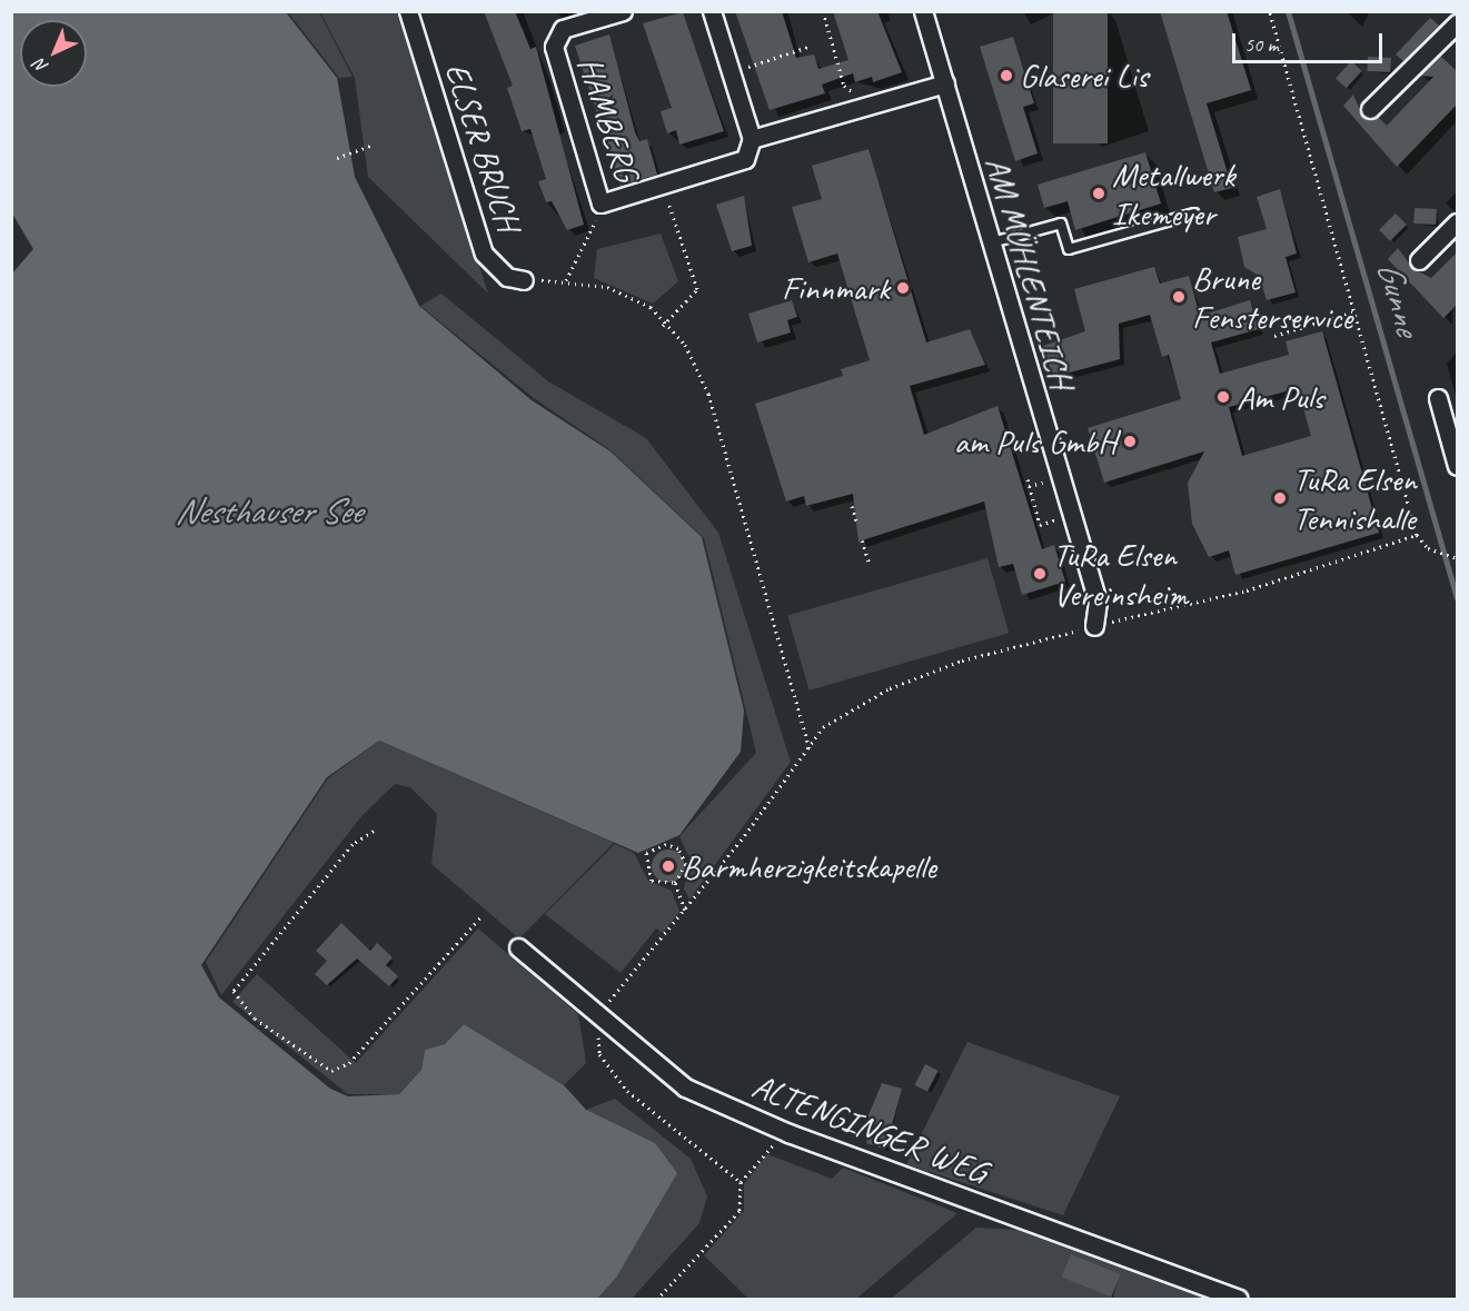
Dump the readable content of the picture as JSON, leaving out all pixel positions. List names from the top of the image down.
{
  "streets": {
    "street": [
      "HAMBERG",
      "ELSER BRUCH",
      "AM MÜHLENTEICH",
      "ALTENGINGER WEG"
    ]
  },
  "water": ["Gunne", "Nesthauser See"],
  "places": [
    "Glaserei Lis",
    "Metallwerk Ikemeyer",
    "Finnmark",
    "Brune Fensterservice",
    "Am Puls",
    "am Puls GmbH",
    "TuRa Elsen Tennishalle",
    "TuRa Elsen Vereinsheim",
    "Barmherzigkeitskapelle"
  ],
  "scale_bar": "50 m",
  "north": "bottom left"
}
